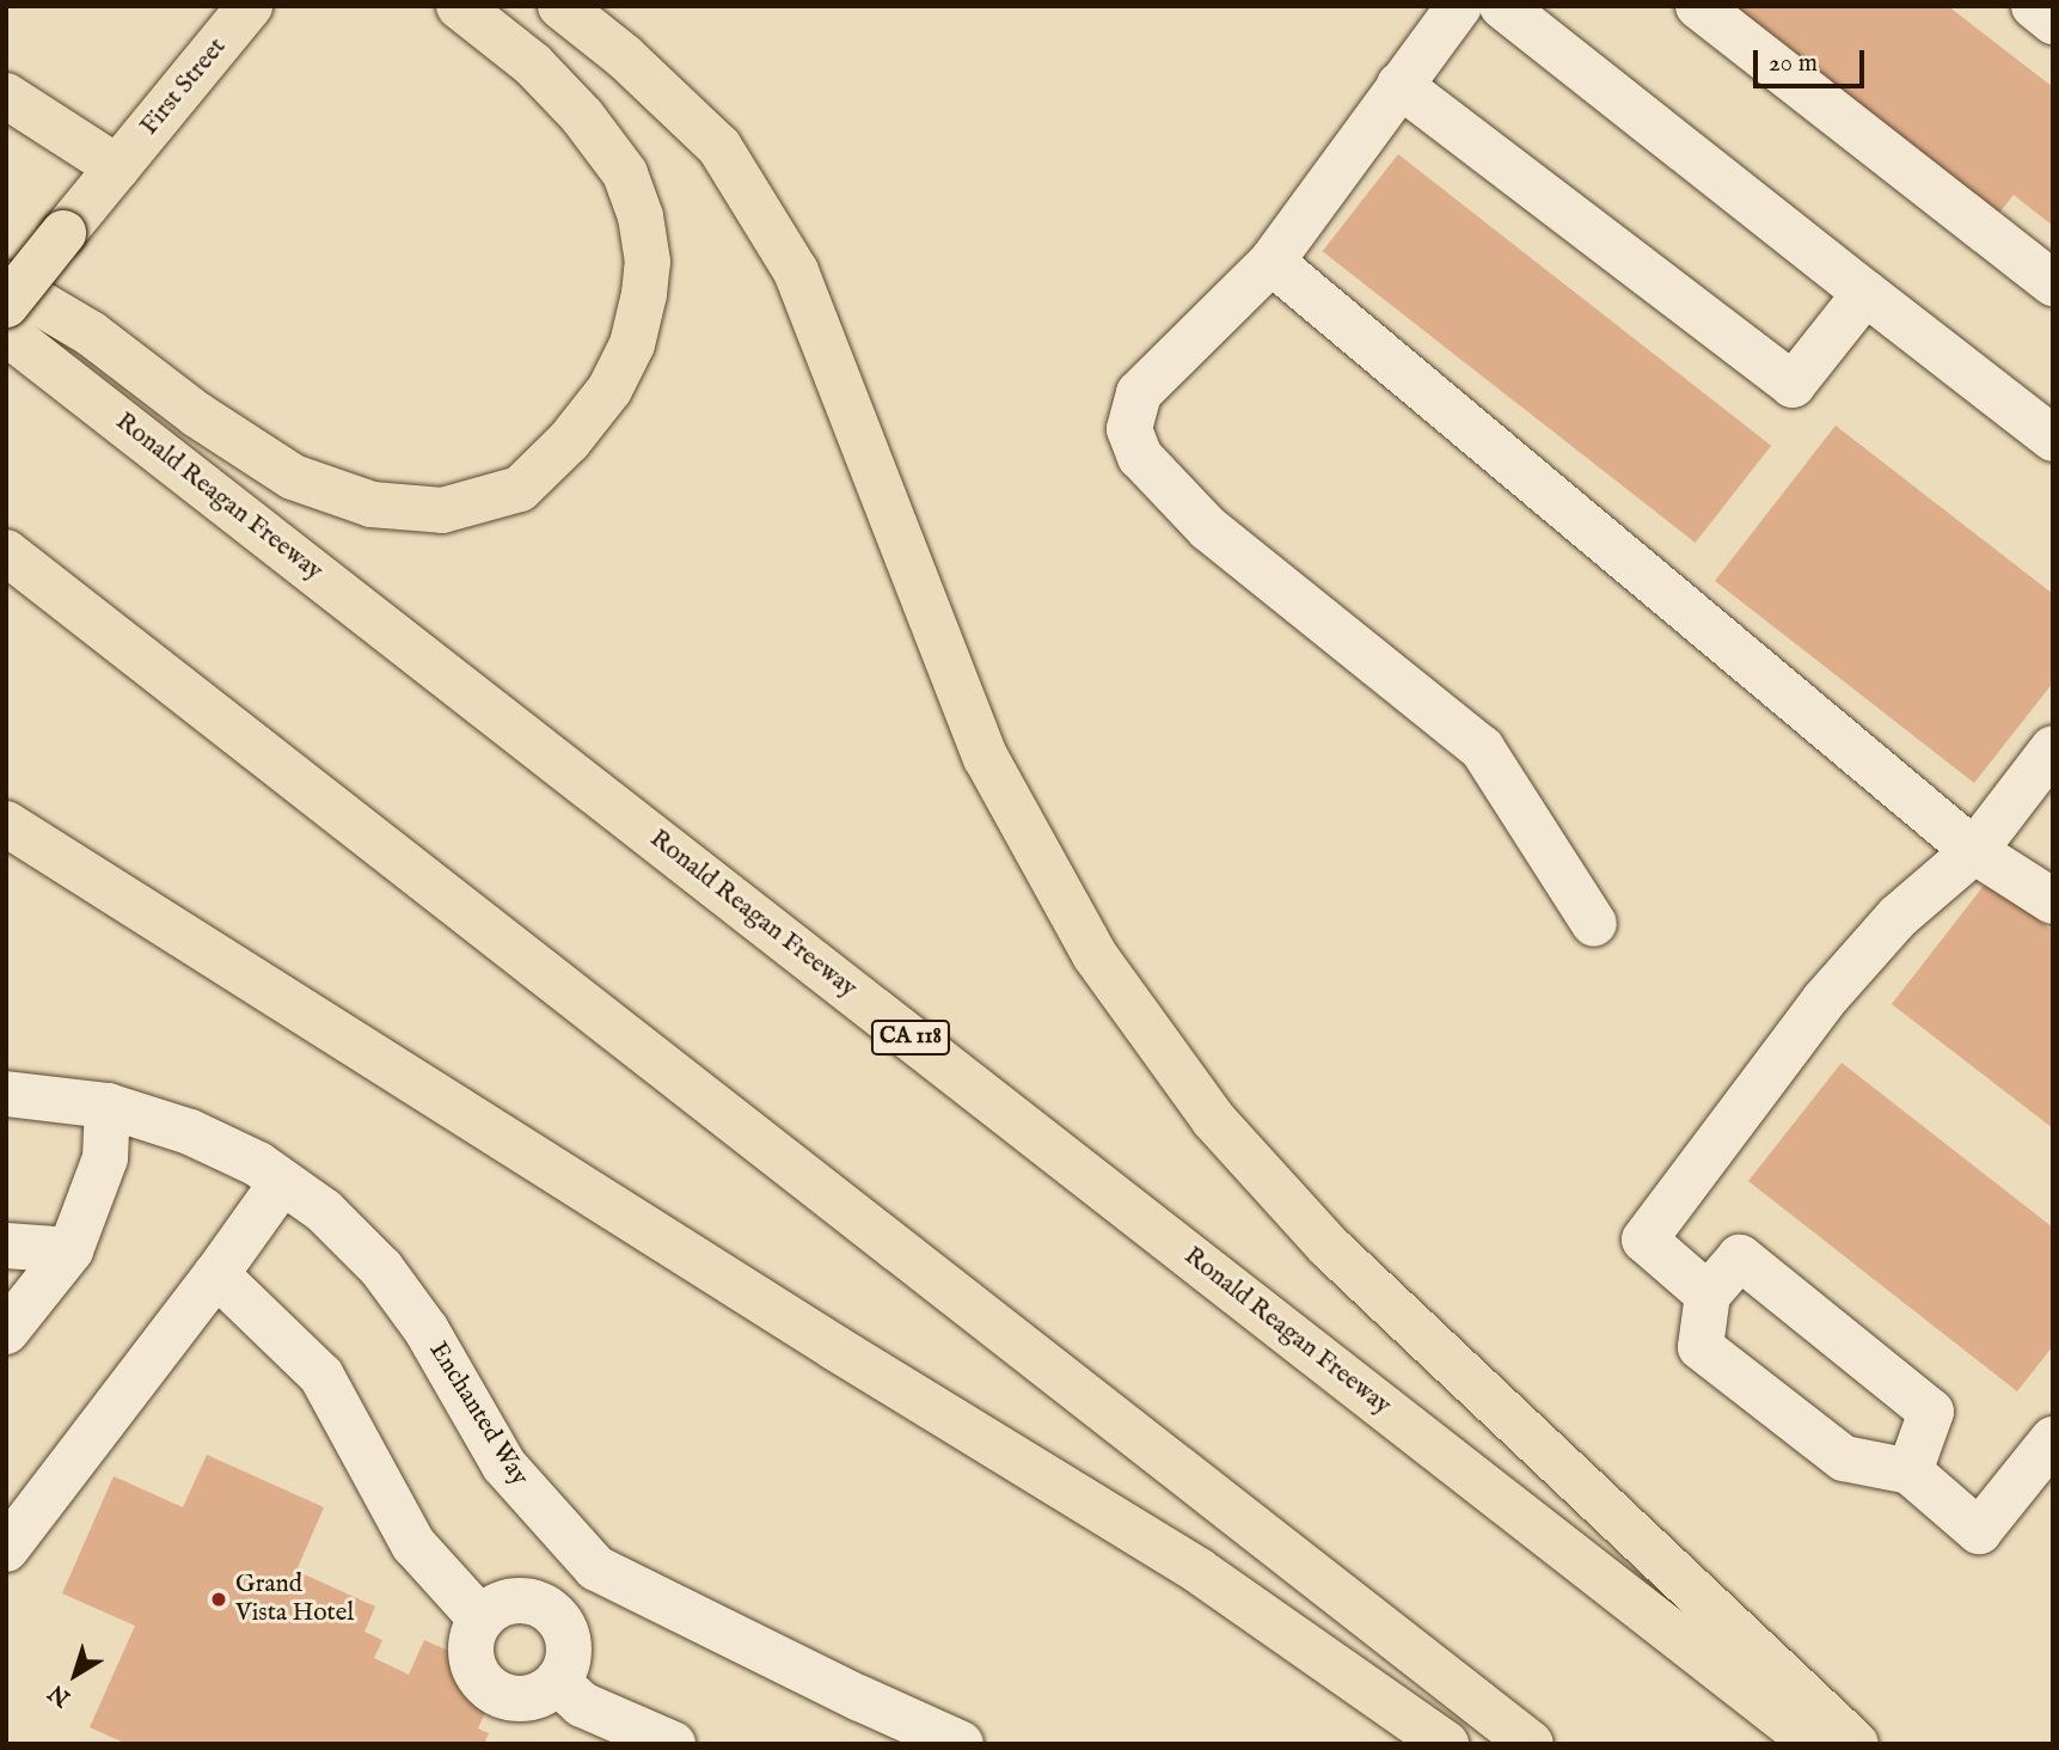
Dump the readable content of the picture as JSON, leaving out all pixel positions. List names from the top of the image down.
{
  "streets": {
    "main road": ["First Street", "Ronald Reagan Freeway", "CA 118"],
    "street": ["Enchanted Way"]
  },
  "places": ["Grand Vista Hotel"],
  "scale_bar": "20 m",
  "north": "bottom left"
}
